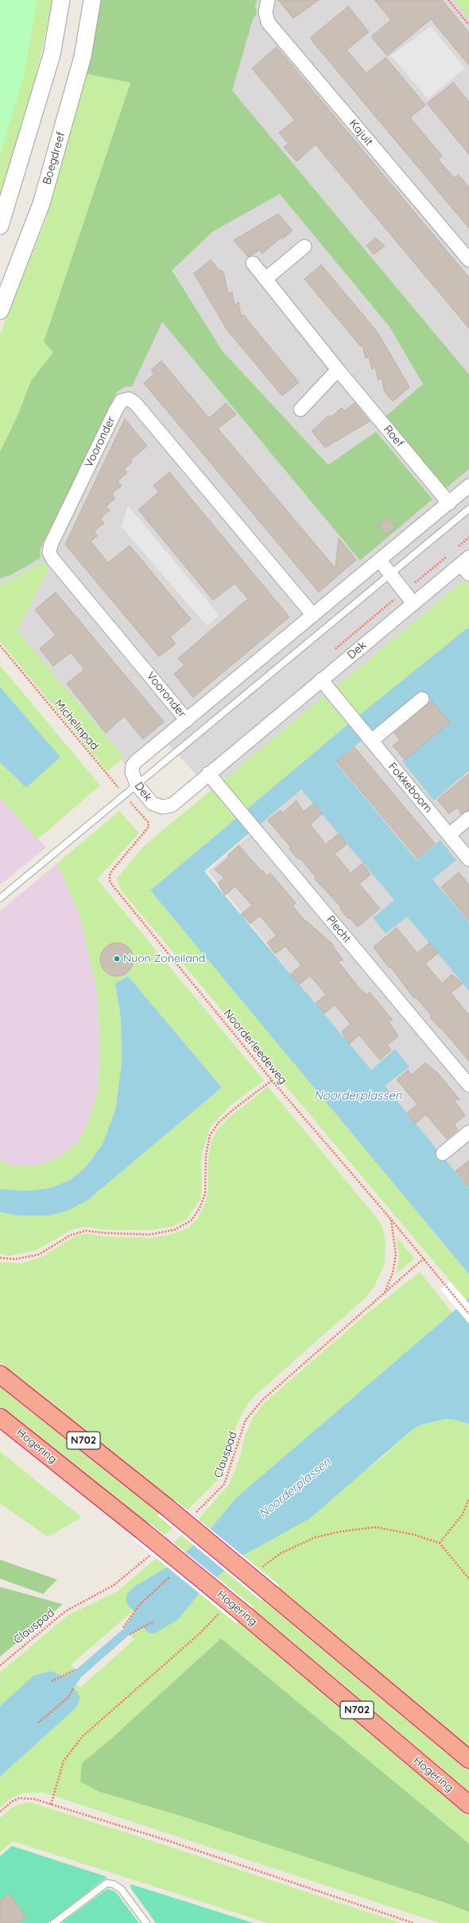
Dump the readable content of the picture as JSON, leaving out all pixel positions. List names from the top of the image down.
{
  "streets": {
    "highway": ["N702", "Hogering"],
    "street": [
      "Kajuit",
      "Boegdreef",
      "Roef",
      "Vooronder",
      "Dek",
      "Fokkeboom",
      "Plecht"
    ],
    "path": ["Michelinpad", "Noorderleedeweg", "Clauspad"]
  },
  "crossings": [
    ["Roef", "Dek"],
    ["Vooronder", "Dek"],
    ["Dek", "Fokkeboom"],
    ["Dek", "Plecht"],
    ["Michelinpad", "Noorderleedeweg"],
    ["Noorderleedeweg", "Clauspad"]
  ],
  "water": ["Noorderplassen"],
  "places": ["Nuon Zoneiland"]
}
